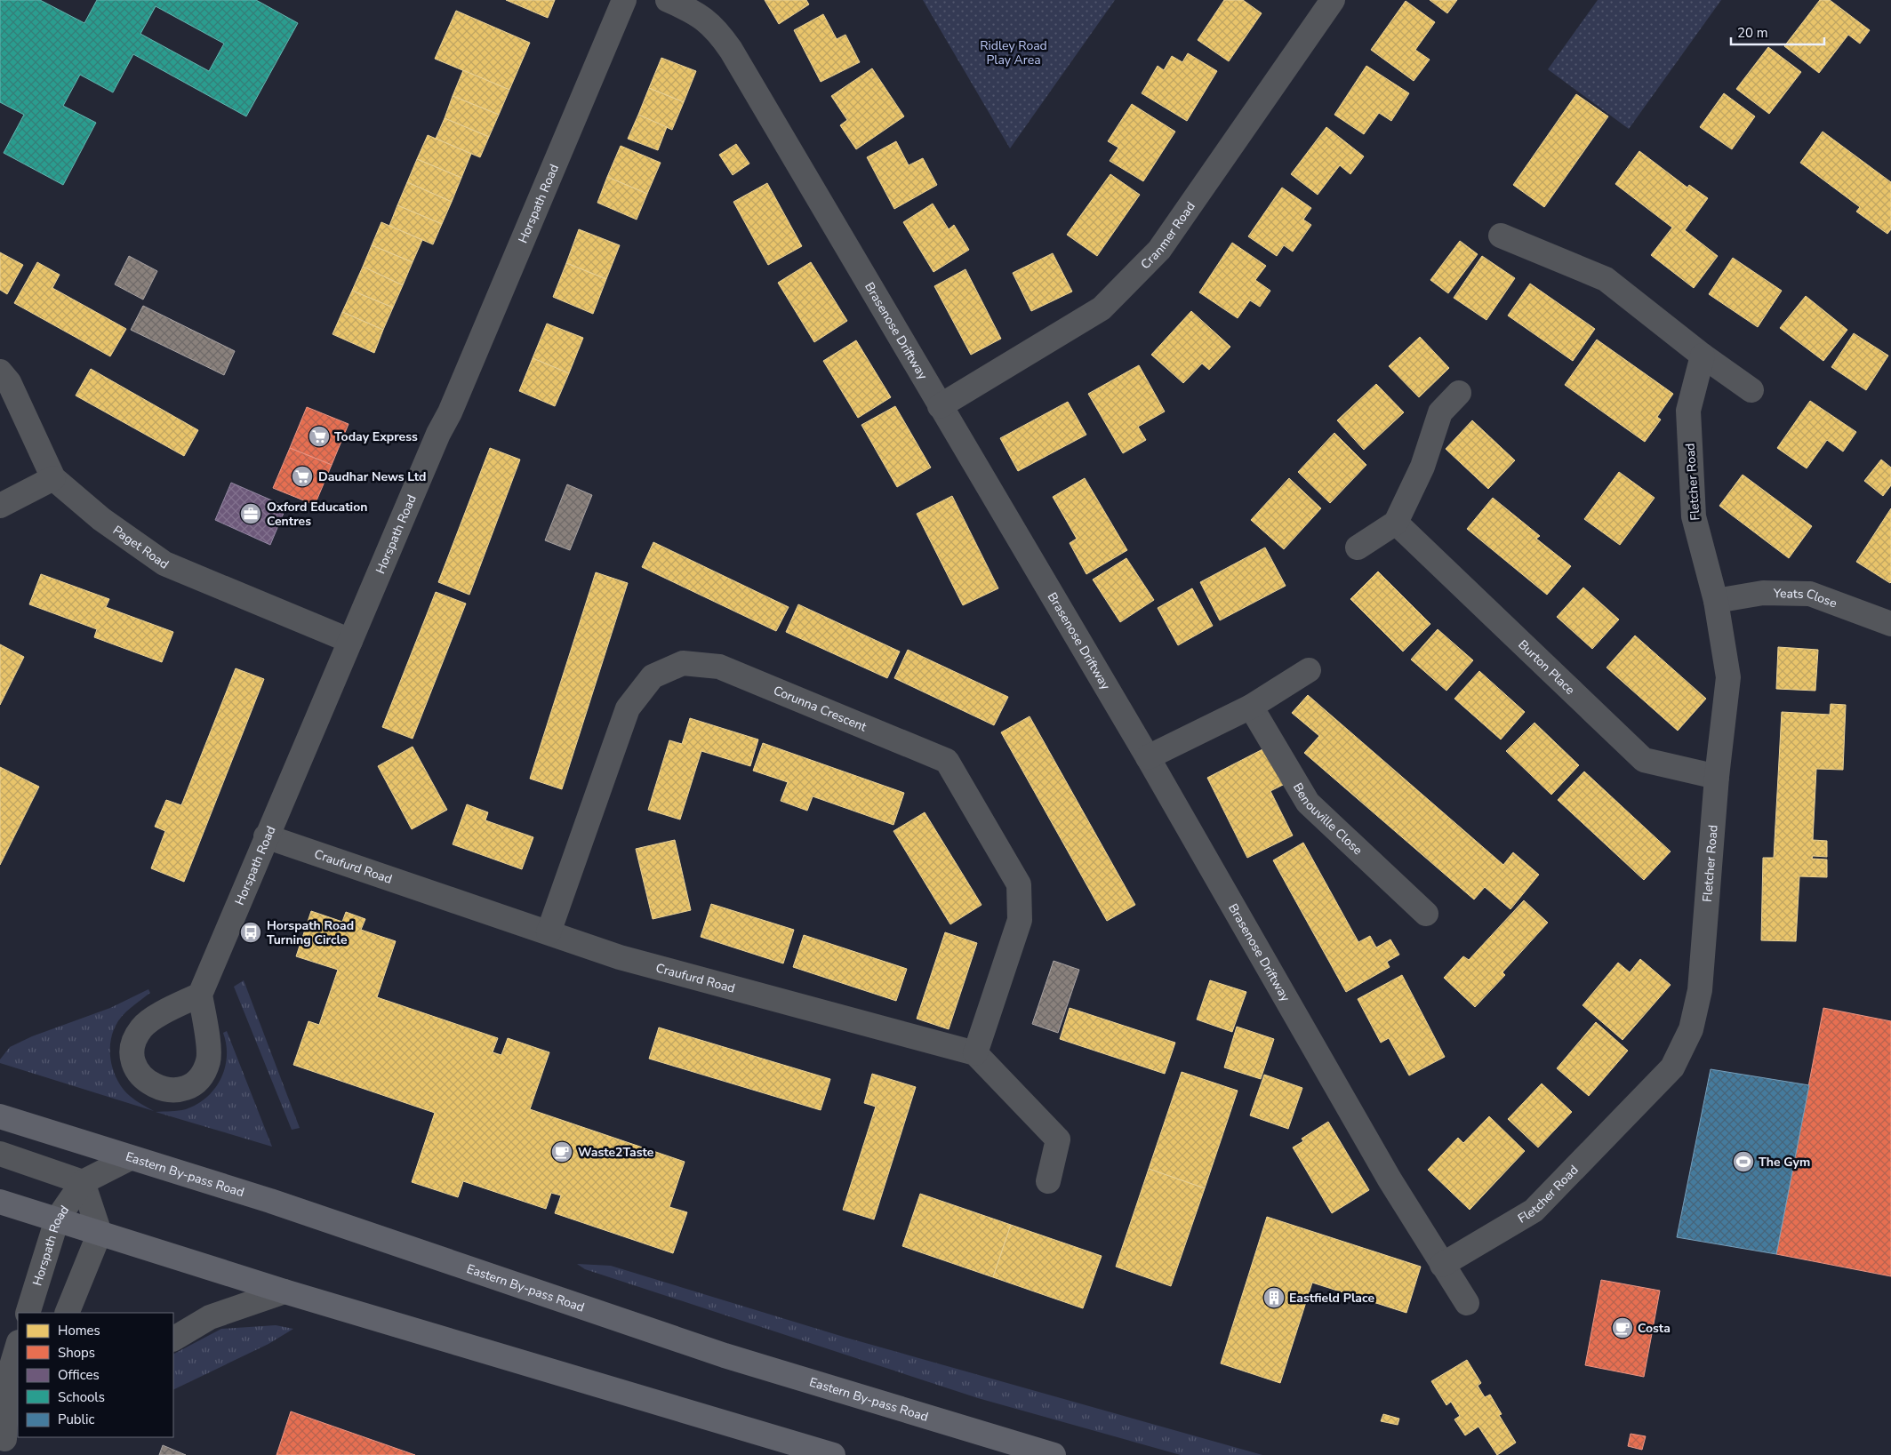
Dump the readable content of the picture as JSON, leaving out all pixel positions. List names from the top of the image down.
{
  "streets": {
    "highway": ["Eastern By-pass Road"],
    "street": [
      "Horspath Road",
      "Cranmer Road",
      "Brasenose Driftway",
      "Fletcher Road",
      "Paget Road",
      "Yeats Close",
      "Burton Place",
      "Corunna Crescent",
      "Benouville Close",
      "Craufurd Road"
    ]
  },
  "crossings": [
    ["Horspath Road", "Paget Road"],
    ["Horspath Road", "Craufurd Road"],
    ["Horspath Road", "Eastern By-pass Road"],
    ["Cranmer Road", "Brasenose Driftway"],
    ["Brasenose Driftway", "Fletcher Road"],
    ["Fletcher Road", "Yeats Close"],
    ["Fletcher Road", "Burton Place"],
    ["Corunna Crescent", "Craufurd Road"]
  ],
  "parks": ["Ridley Road Play Area"],
  "places": {
    "supermarket": ["Today Express", "Daudhar News Ltd"],
    "office": ["Oxford Education Centres"],
    "bus stop": ["Horspath Road Turning Circle"],
    "cafe": ["Waste2Taste", "Costa"],
    "sports": ["The Gym"],
    "building": ["Eastfield Place"]
  },
  "legend": [
    "Homes",
    "Shops",
    "Offices",
    "Schools",
    "Public"
  ],
  "scale_bar": "20 m"
}
